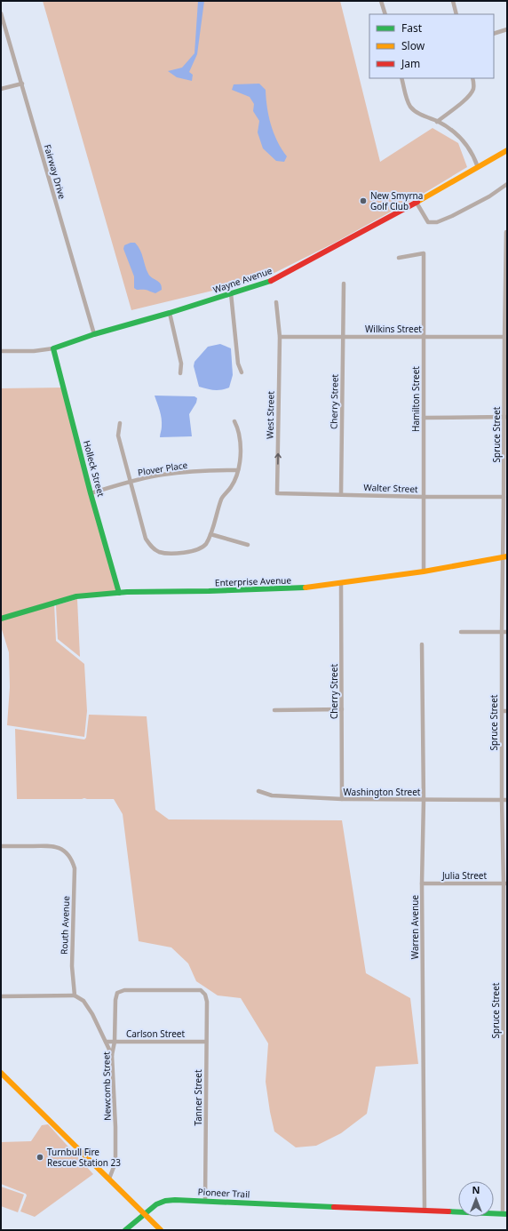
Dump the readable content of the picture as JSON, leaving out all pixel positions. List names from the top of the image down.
{
  "streets": {
    "street": [
      "Fairway Drive",
      "Wayne Avenue",
      "Wilkins Street",
      "Hamilton Street",
      "Cherry Street",
      "West Street",
      "Spruce Street",
      "Holleck Street",
      "Plover Place",
      "Walter Street",
      "Enterprise Avenue",
      "Washington Street",
      "Julia Street",
      "Routh Avenue",
      "Warren Avenue",
      "Carlson Street",
      "Newcomb Street",
      "Tanner Street",
      "Pioneer Trail"
    ]
  },
  "crossings": [
    ["Fairway Drive", "Wayne Avenue"],
    ["Wayne Avenue", "Holleck Street"],
    ["Wilkins Street", "Hamilton Street"],
    ["Wilkins Street", "Cherry Street"],
    ["Wilkins Street", "West Street"],
    ["Wilkins Street", "Spruce Street"],
    ["Hamilton Street", "Walter Street"],
    ["Hamilton Street", "Enterprise Avenue"],
    ["Cherry Street", "Walter Street"],
    ["Cherry Street", "Enterprise Avenue"],
    ["Cherry Street", "Washington Street"],
    ["West Street", "Walter Street"],
    ["Spruce Street", "Walter Street"],
    ["Spruce Street", "Enterprise Avenue"],
    ["Spruce Street", "Washington Street"],
    ["Spruce Street", "Julia Street"],
    ["Spruce Street", "Pioneer Trail"],
    ["Holleck Street", "Plover Place"],
    ["Holleck Street", "Enterprise Avenue"],
    ["Washington Street", "Warren Avenue"],
    ["Julia Street", "Warren Avenue"],
    ["Warren Avenue", "Pioneer Trail"],
    ["Carlson Street", "Newcomb Street"],
    ["Carlson Street", "Tanner Street"],
    ["Newcomb Street", "Tanner Street"],
    ["Tanner Street", "Pioneer Trail"]
  ],
  "one_way": ["West Street"],
  "places": ["New Smyrna Golf Club", "Turnbull Fire Rescue Station 23"],
  "legend": ["Fast", "Slow", "Jam"],
  "north": "top"
}
